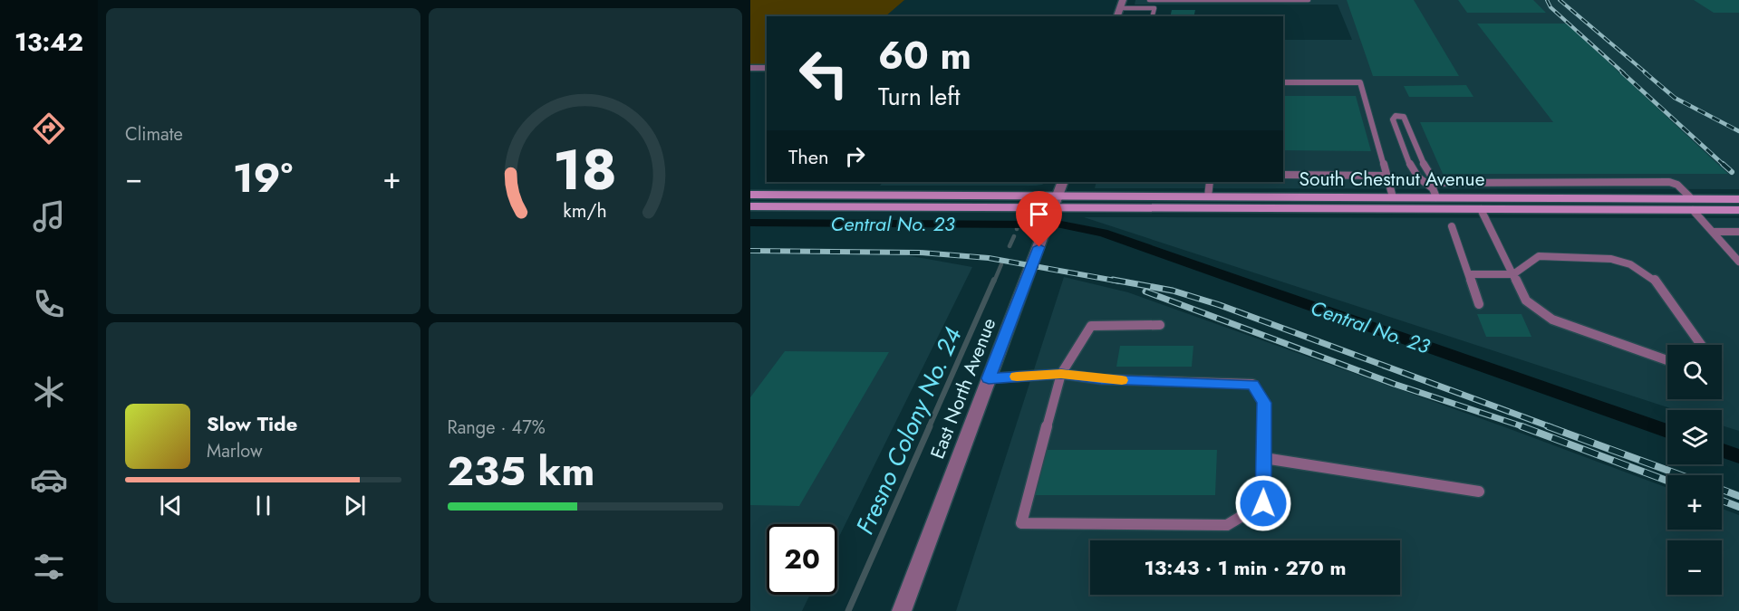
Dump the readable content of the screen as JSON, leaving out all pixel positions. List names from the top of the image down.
{
  "streets": {
    "main road": ["South Chestnut Avenue"],
    "street": ["East North Avenue"]
  },
  "crossings": [
    ["South Chestnut Avenue", "East North Avenue"]
  ],
  "water": ["Central No. 23", "Fresno Colony No. 24"],
  "page": {
    "tabs": "13:42",
    "tile": [
      "Climate",
      ["Range · 47%", "235 km"]
    ],
    "turn": ["60 m", "Turn left"],
    "then": "Then",
    "heat": ["−", "19°", "+"],
    "map_buttons": ["+", "−"],
    "song": ["Slow Tide", "Marlow"],
    "limit": "20",
    "trip": "13:43 · 1 min · 270 m",
    "gauge": ["18", "km/h"]
  }
}
